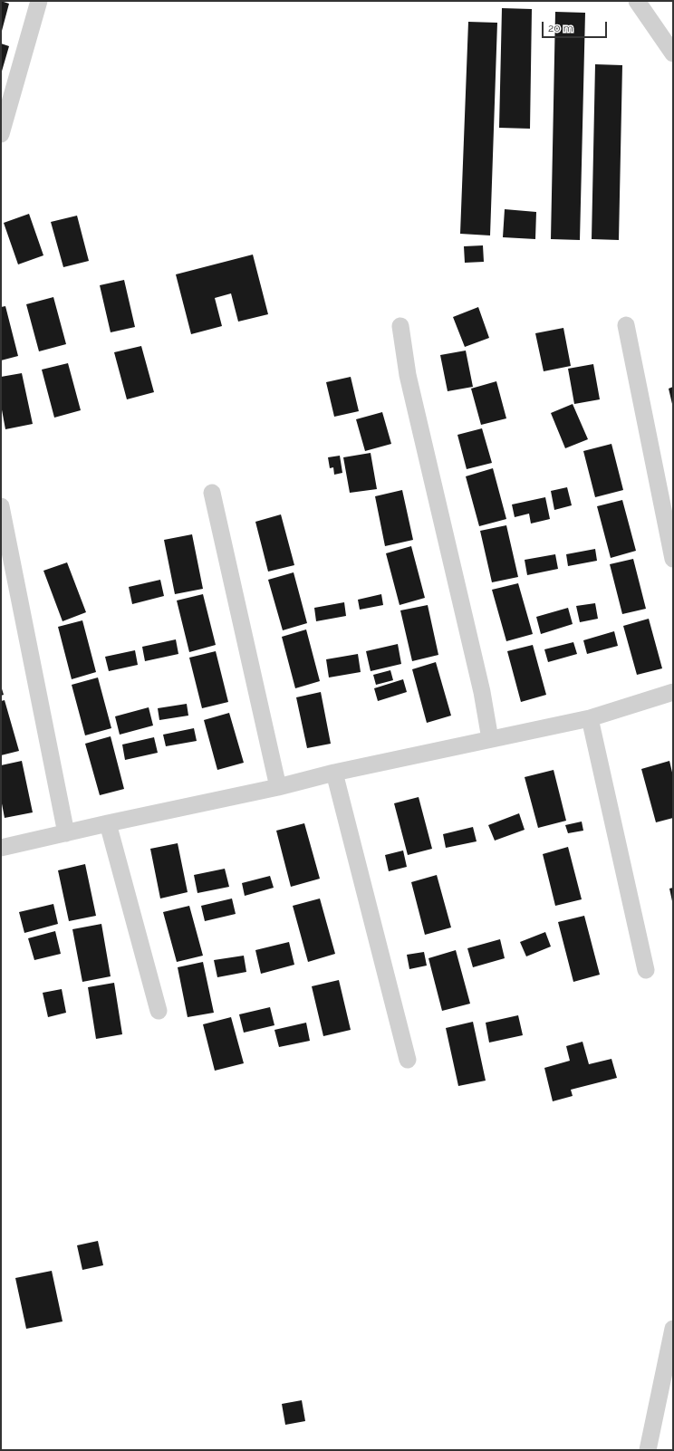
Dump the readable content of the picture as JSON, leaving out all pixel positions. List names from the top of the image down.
{
  "scale_bar": "20 m"
}
